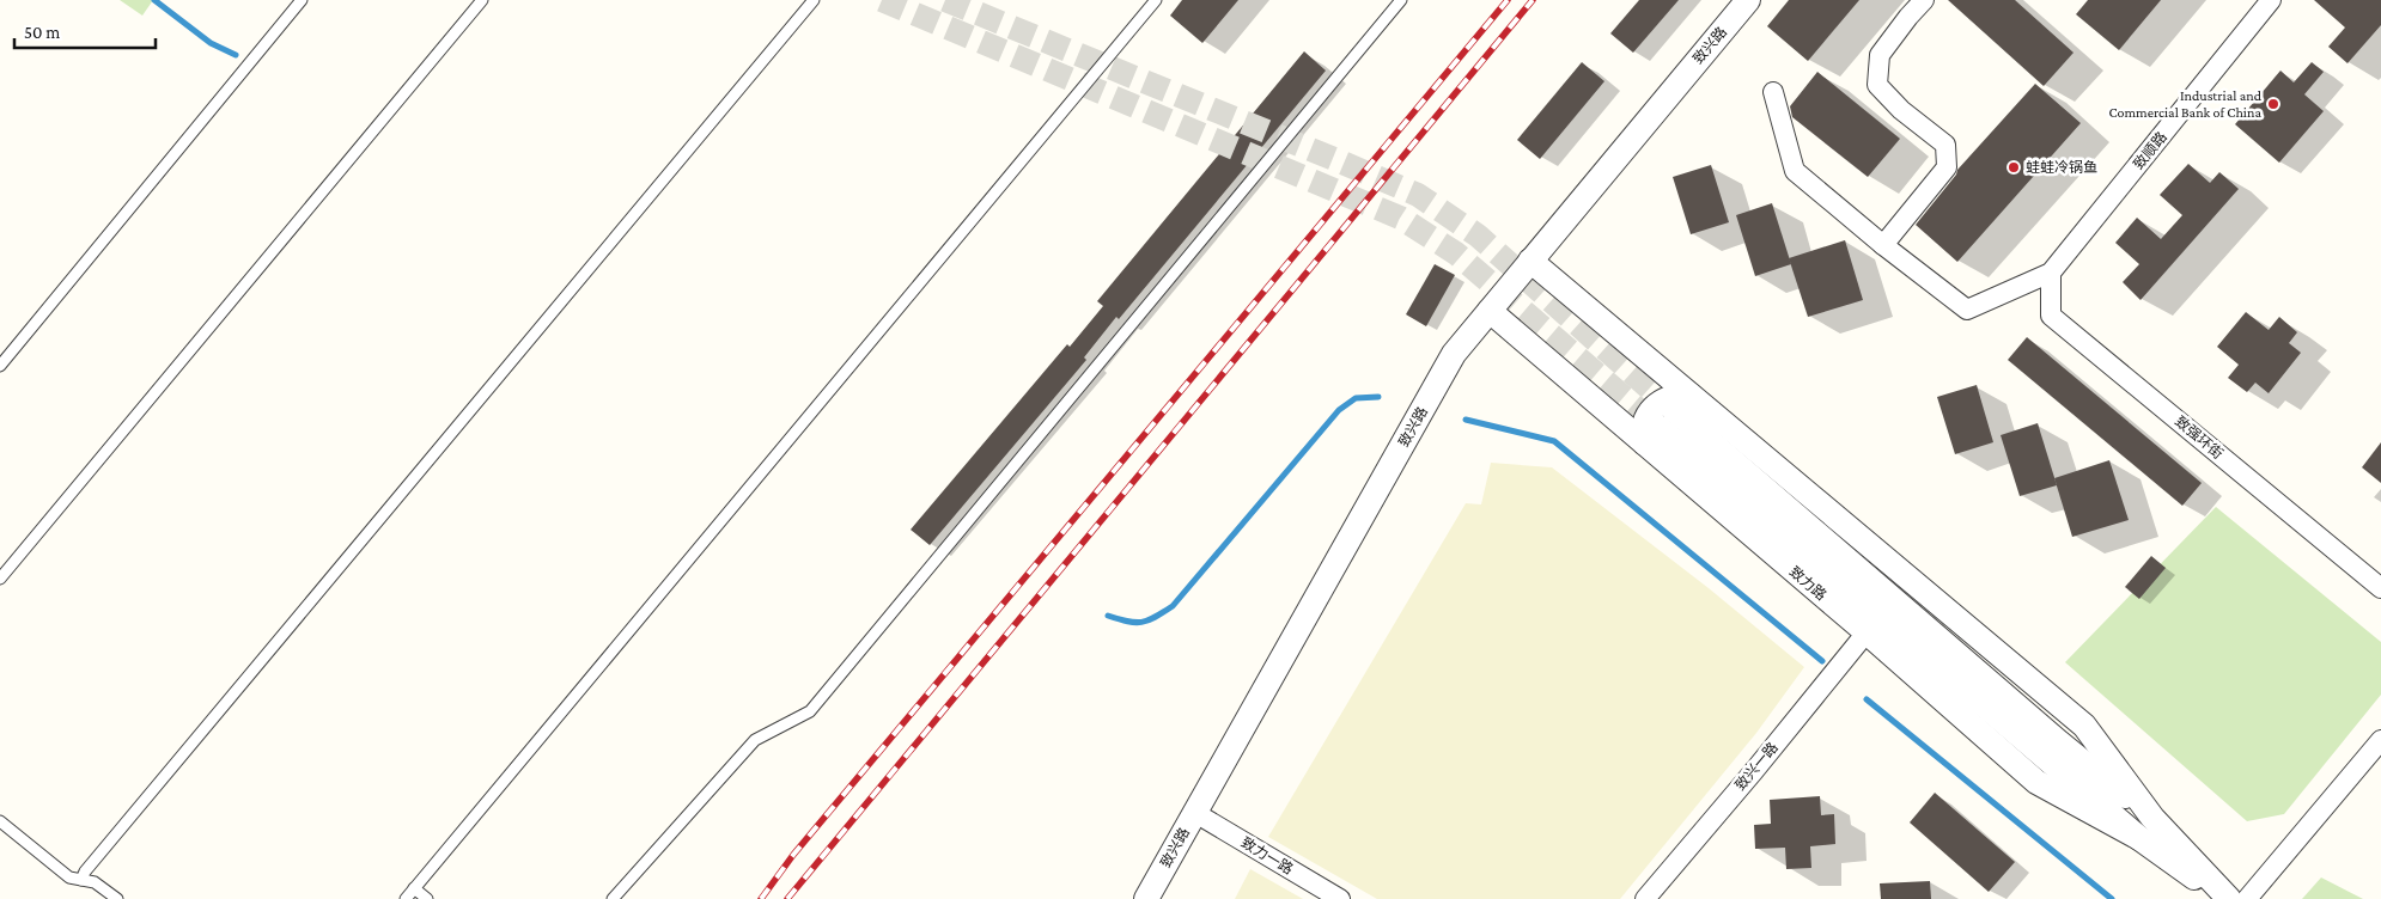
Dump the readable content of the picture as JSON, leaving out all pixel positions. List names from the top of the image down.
{
  "streets": {
    "street": [
      "致兴路",
      "致顺路",
      "致强环街",
      "致力路",
      "致兴一路",
      "致力一路"
    ]
  },
  "crossings": [
    ["致兴路", "致力路"],
    ["致兴路", "致力一路"],
    ["致顺路", "致强环街"],
    ["致力路", "致兴一路"]
  ],
  "places": ["Industrial and Commercial Bank of China", "蛙蛙冷锅鱼"],
  "scale_bar": "50 m"
}
